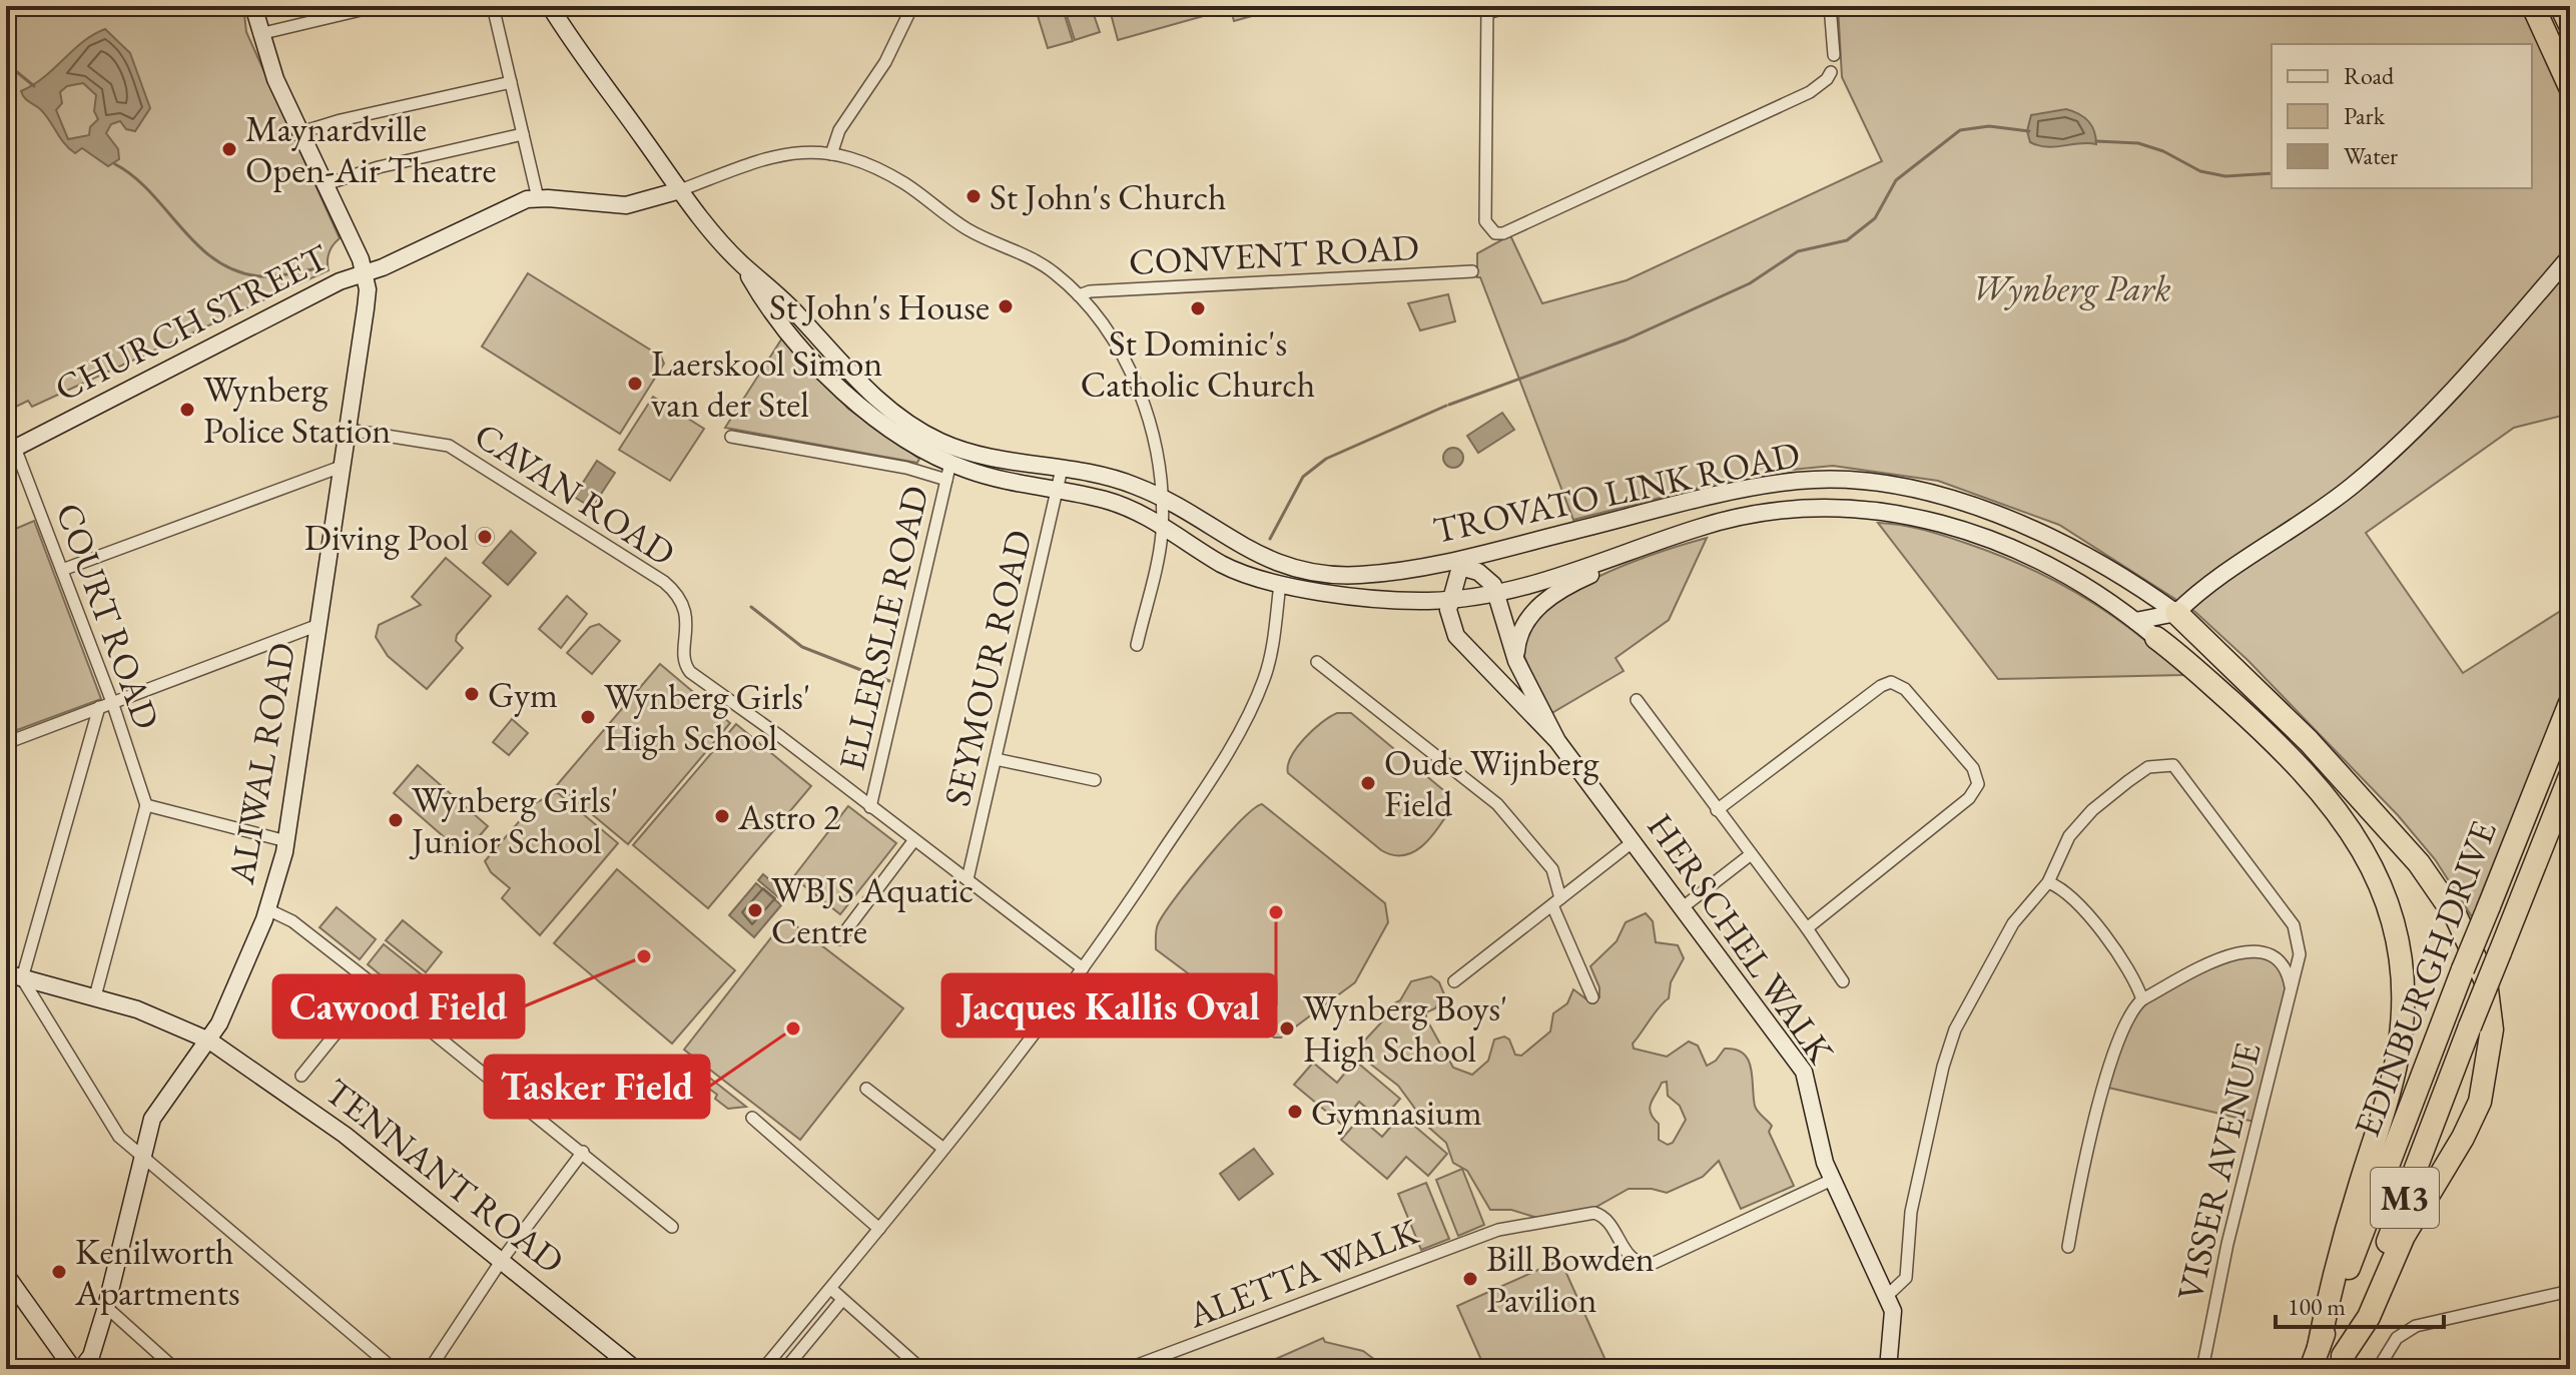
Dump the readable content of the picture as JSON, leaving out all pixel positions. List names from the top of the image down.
{
  "streets": {
    "highway": ["EDINBURGH DRIVE", "M3"],
    "main road": [
      "CHURCH STREET",
      "TROVATO LINK ROAD",
      "ALIWAL ROAD",
      "HERSCHEL WALK",
      "TENNANT ROAD"
    ],
    "street": [
      "CONVENT ROAD",
      "CAVAN ROAD",
      "COURT ROAD",
      "ELLERSLIE ROAD",
      "SEYMOUR ROAD",
      "VISSER AVENUE",
      "ALETTA WALK"
    ]
  },
  "crossings": [
    ["CHURCH STREET", "COURT ROAD"],
    ["CHURCH STREET", "ALIWAL ROAD"],
    ["TROVATO LINK ROAD", "ELLERSLIE ROAD"],
    ["TROVATO LINK ROAD", "SEYMOUR ROAD"],
    ["TROVATO LINK ROAD", "HERSCHEL WALK"],
    ["CAVAN ROAD", "ELLERSLIE ROAD"],
    ["CAVAN ROAD", "SEYMOUR ROAD"],
    ["CAVAN ROAD", "ALIWAL ROAD"],
    ["ALIWAL ROAD", "TENNANT ROAD"],
    ["HERSCHEL WALK", "ALETTA WALK"]
  ],
  "parks": ["Wynberg Park"],
  "places": [
    "Maynardville Open-Air Theatre",
    "St John's Church",
    "St John's House",
    "St Dominic's Catholic Church",
    "Laerskool Simon van der Stel",
    "Wynberg Police Station",
    "Diving Pool",
    "Gym",
    "Wynberg Girls' High School",
    "Oude Wijnberg Field",
    "Astro 2",
    "Wynberg Girls' Junior School",
    "WBJS Aquatic Centre",
    "Jacques Kallis Oval",
    "Cawood Field",
    "Tasker Field",
    "Wynberg Boys' High School",
    "Gymnasium",
    "Kenilworth Apartments",
    "Bill Bowden Pavilion"
  ],
  "legend": ["Road", "Park", "Water"],
  "scale_bar": "100 m"
}
